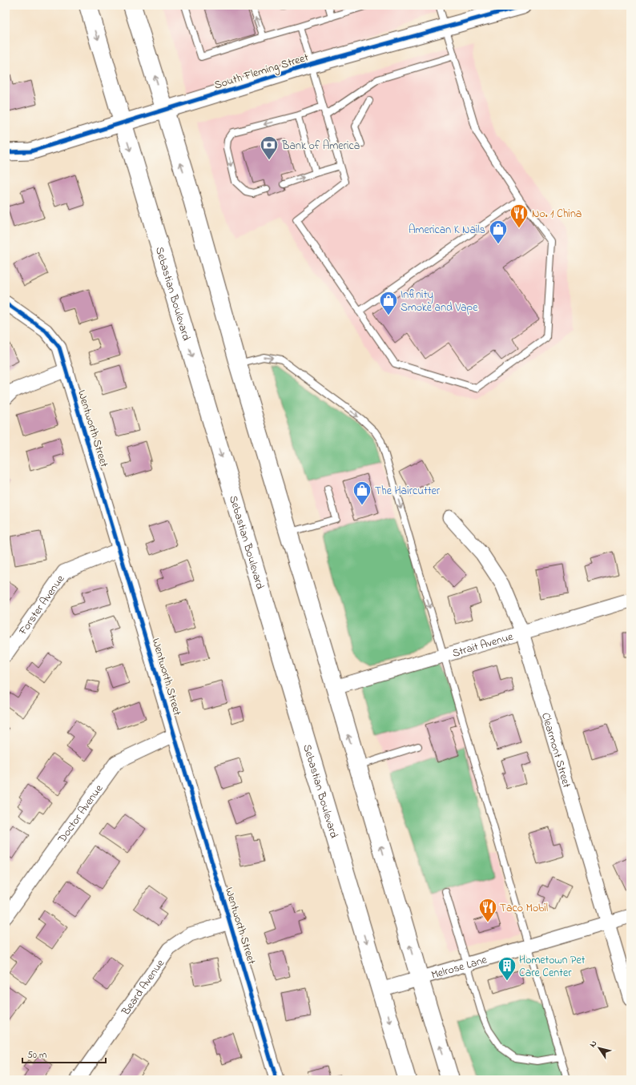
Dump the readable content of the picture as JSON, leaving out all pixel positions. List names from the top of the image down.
{
  "streets": {
    "main road": ["Sebastian Boulevard"],
    "street": [
      "South Fleming Street",
      "Wentworth Street",
      "Forster Avenue",
      "Strait Avenue",
      "Clearmont Street",
      "Doctor Avenue",
      "Melrose Lane",
      "Beard Avenue"
    ]
  },
  "crossings": [
    ["South Fleming Street", "Sebastian Boulevard"],
    ["Sebastian Boulevard", "Melrose Lane"],
    ["Wentworth Street", "Forster Avenue"],
    ["Wentworth Street", "Doctor Avenue"],
    ["Wentworth Street", "Beard Avenue"],
    ["Strait Avenue", "Clearmont Street"],
    ["Clearmont Street", "Melrose Lane"]
  ],
  "places": {
    "bank": ["Bank of America"],
    "restaurant": ["No. 1 China", "Taco Mobil"],
    "shop": ["American K Nails", "Infinity Smoke and Vape", "The Haircutter"],
    "building": ["Hometown Pet Care Center"]
  },
  "scale_bar": "50 m",
  "north": "top left"
}
